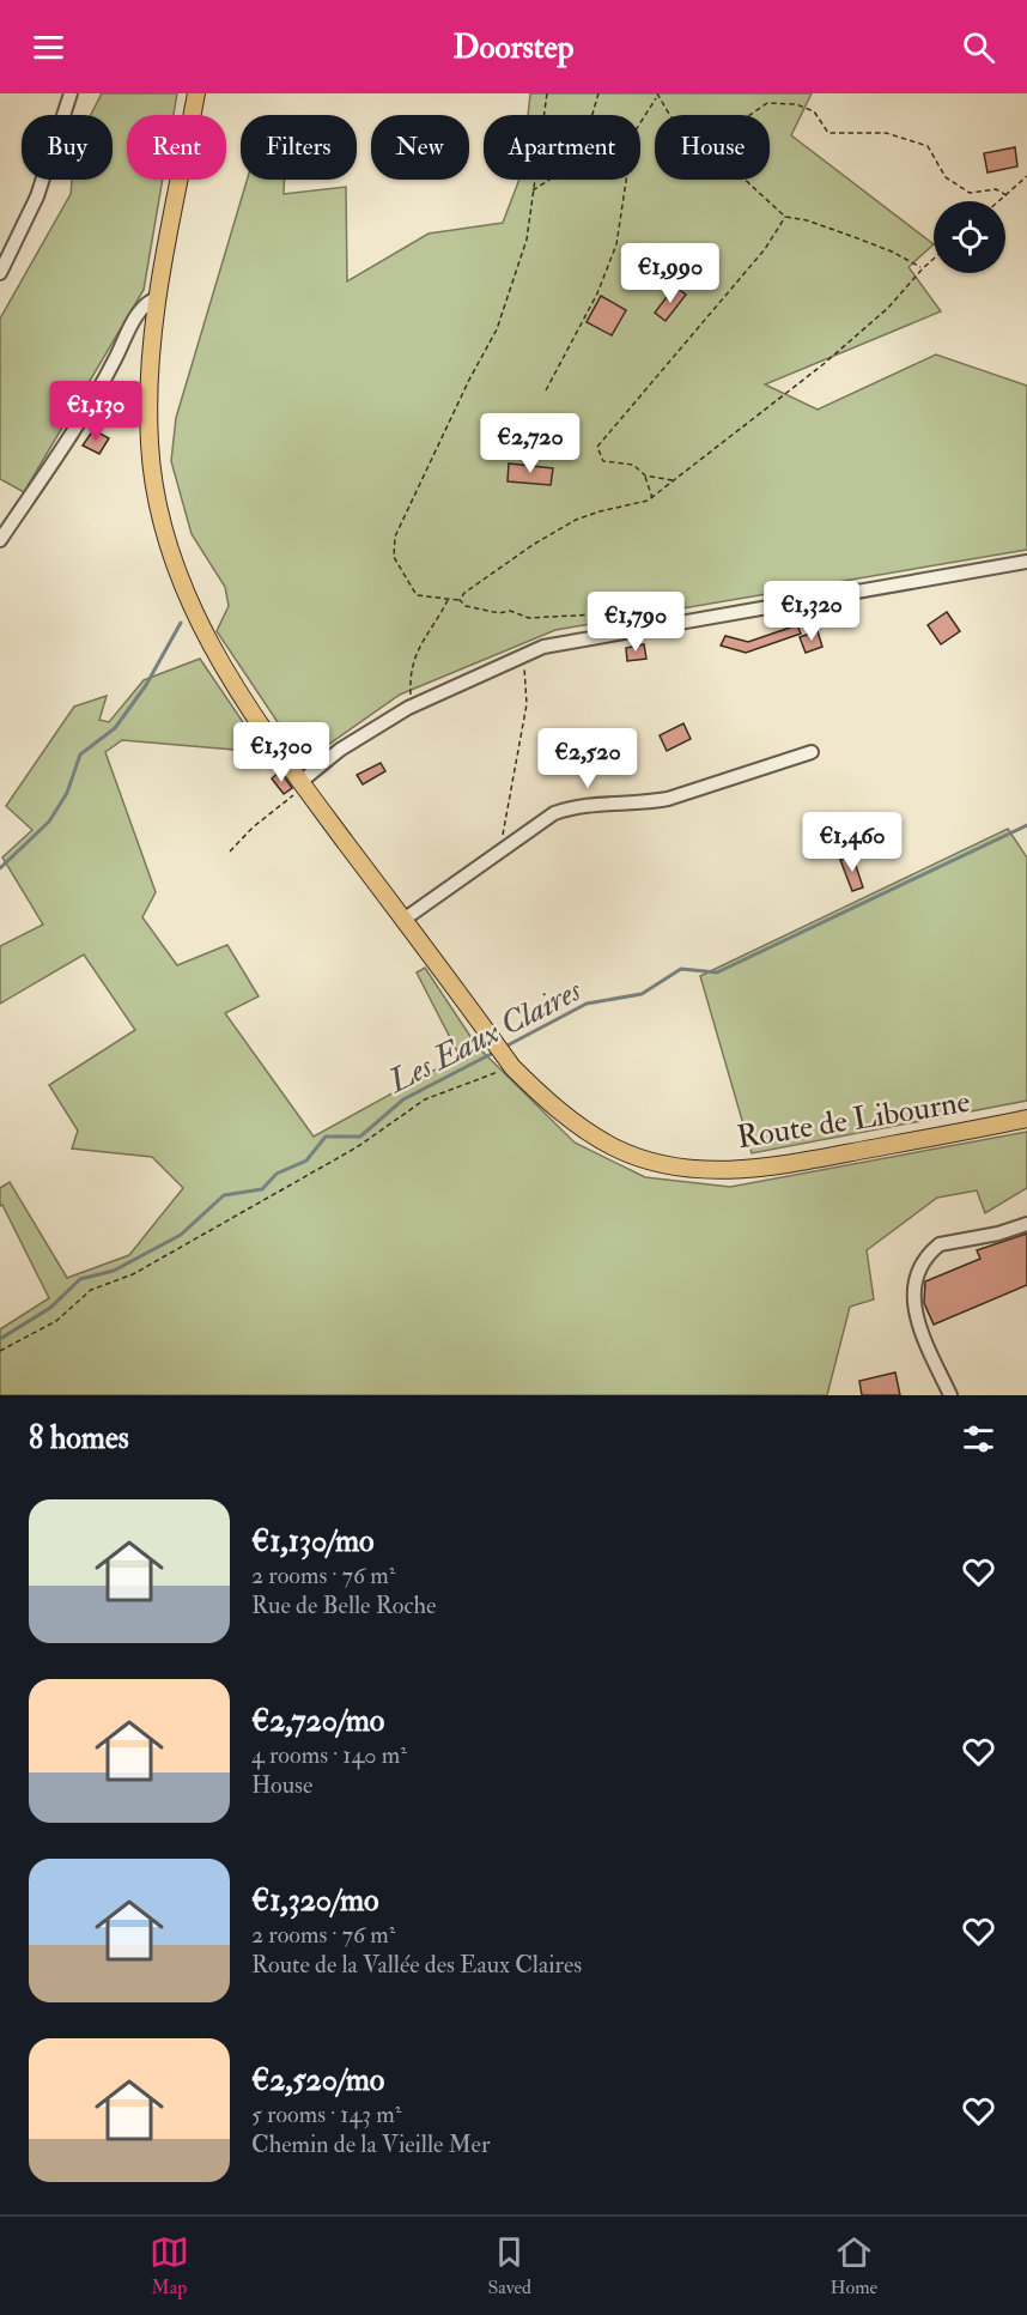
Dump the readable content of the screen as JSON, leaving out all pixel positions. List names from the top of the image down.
{
  "streets": {
    "main road": ["Route de Libourne"]
  },
  "water": ["Les Eaux Claires"],
  "page": {
    "header": "Doorstep",
    "chip": [
      "Buy",
      "Rent",
      "Filters",
      "New",
      "Apartment",
      "House"
    ],
    "price": [
      "€1,990",
      "€1,130",
      "€2,720",
      "€1,320",
      "€1,790",
      "€1,300",
      "€2,520",
      "€1,460"
    ],
    "heading": "8 homes",
    "list": [
      {
        "name": "€1,130/mo",
        "note": "2 rooms · 76 m² · Rue de Belle Roche"
      },
      {
        "name": "€2,720/mo",
        "note": "4 rooms · 140 m² · House"
      },
      {
        "name": "€1,320/mo",
        "note": "2 rooms · 76 m² · Route de la Vallée des Eaux Claires"
      },
      {
        "name": "€2,520/mo",
        "note": "5 rooms · 143 m² · Chemin de la Vieille Mer"
      }
    ],
    "tabs": ["Map", "Saved", "Home"]
  }
}
